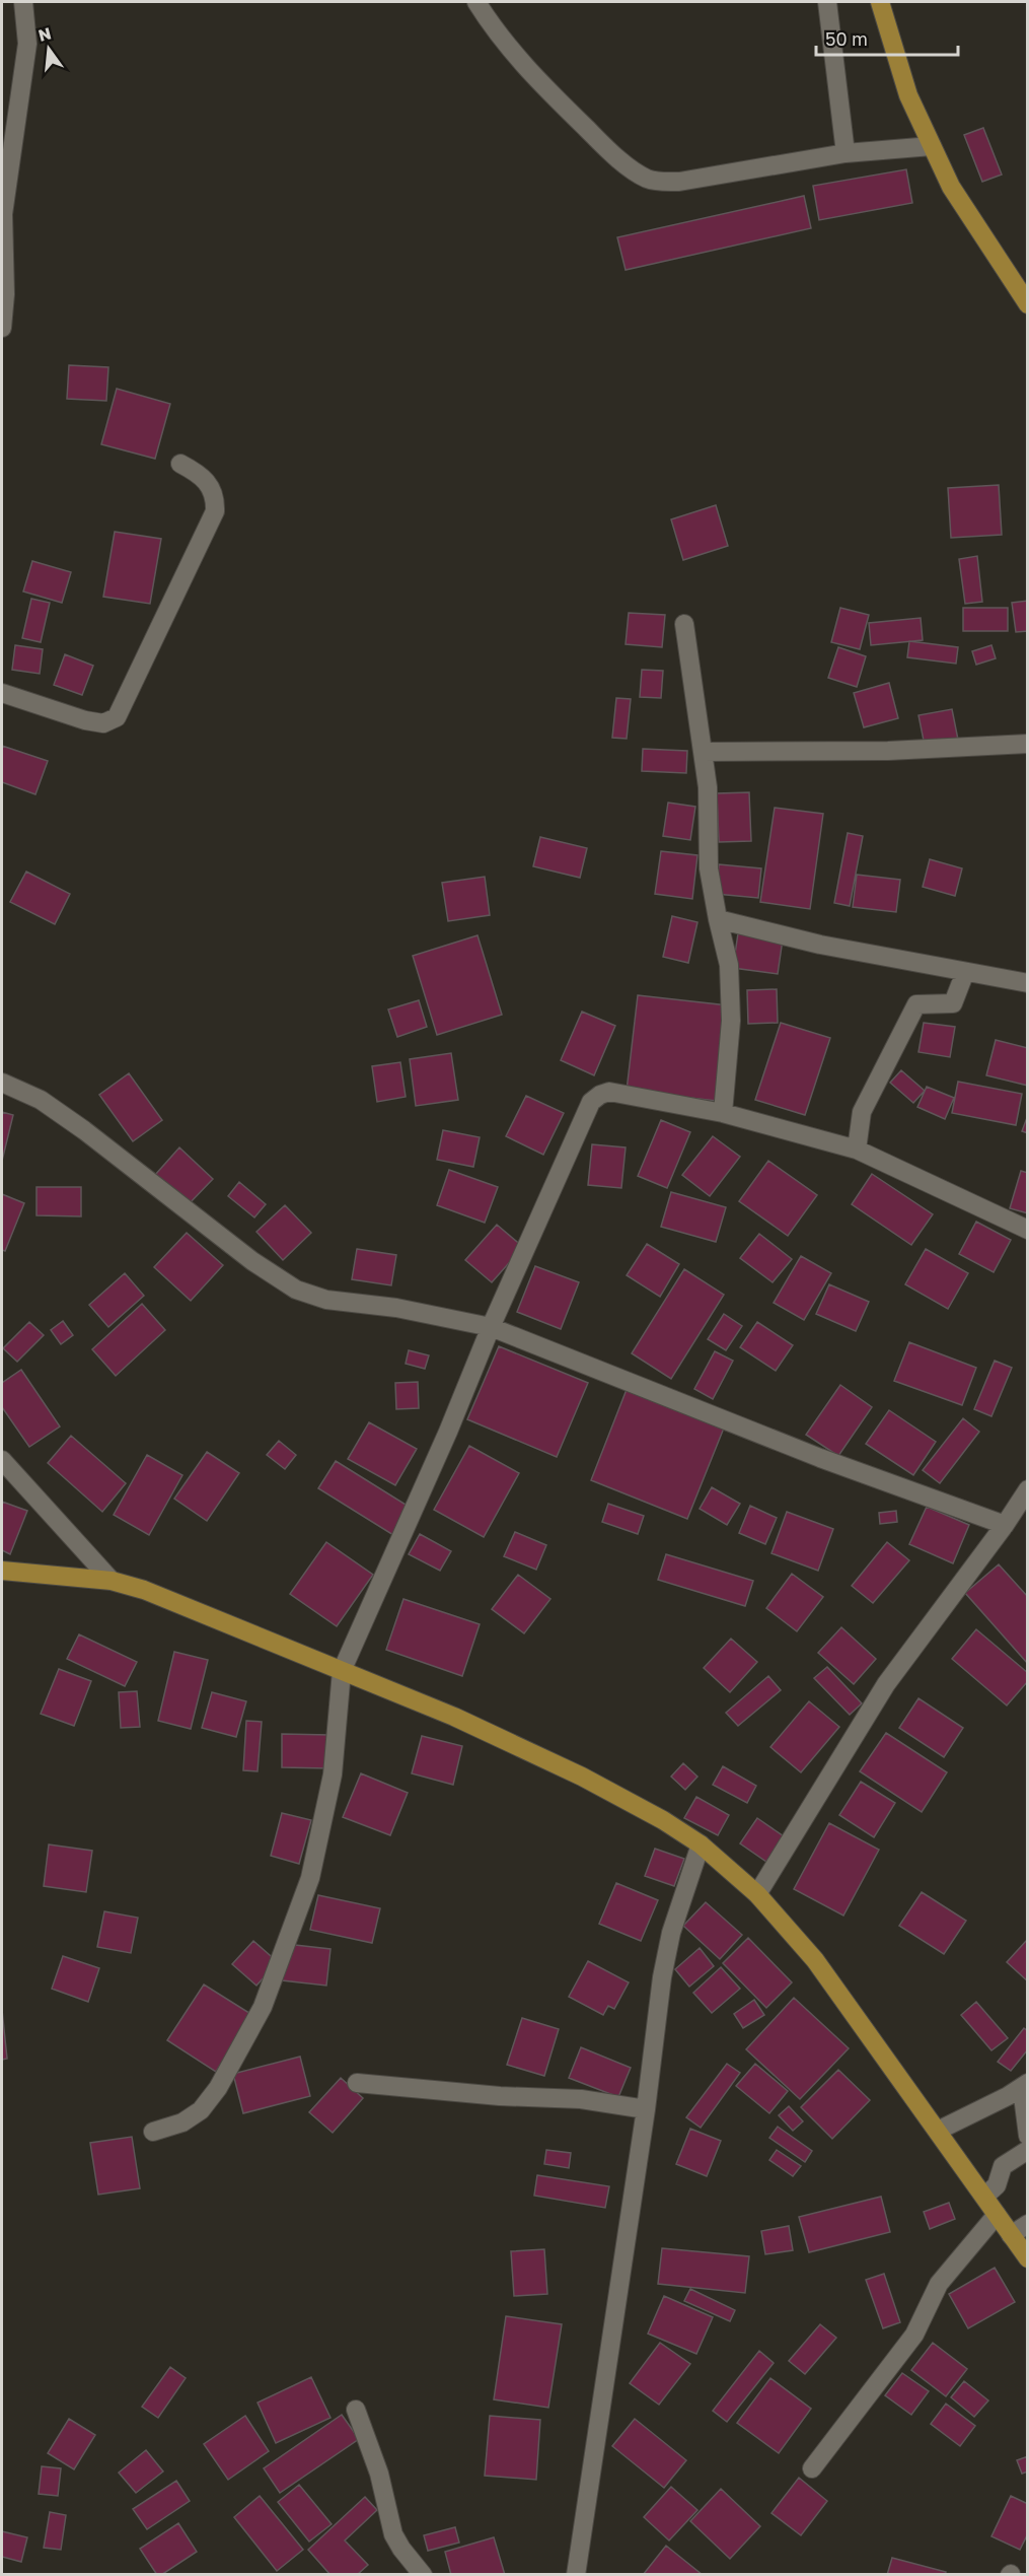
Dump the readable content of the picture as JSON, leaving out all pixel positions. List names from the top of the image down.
{
  "scale_bar": "50 m",
  "north": "top"
}
